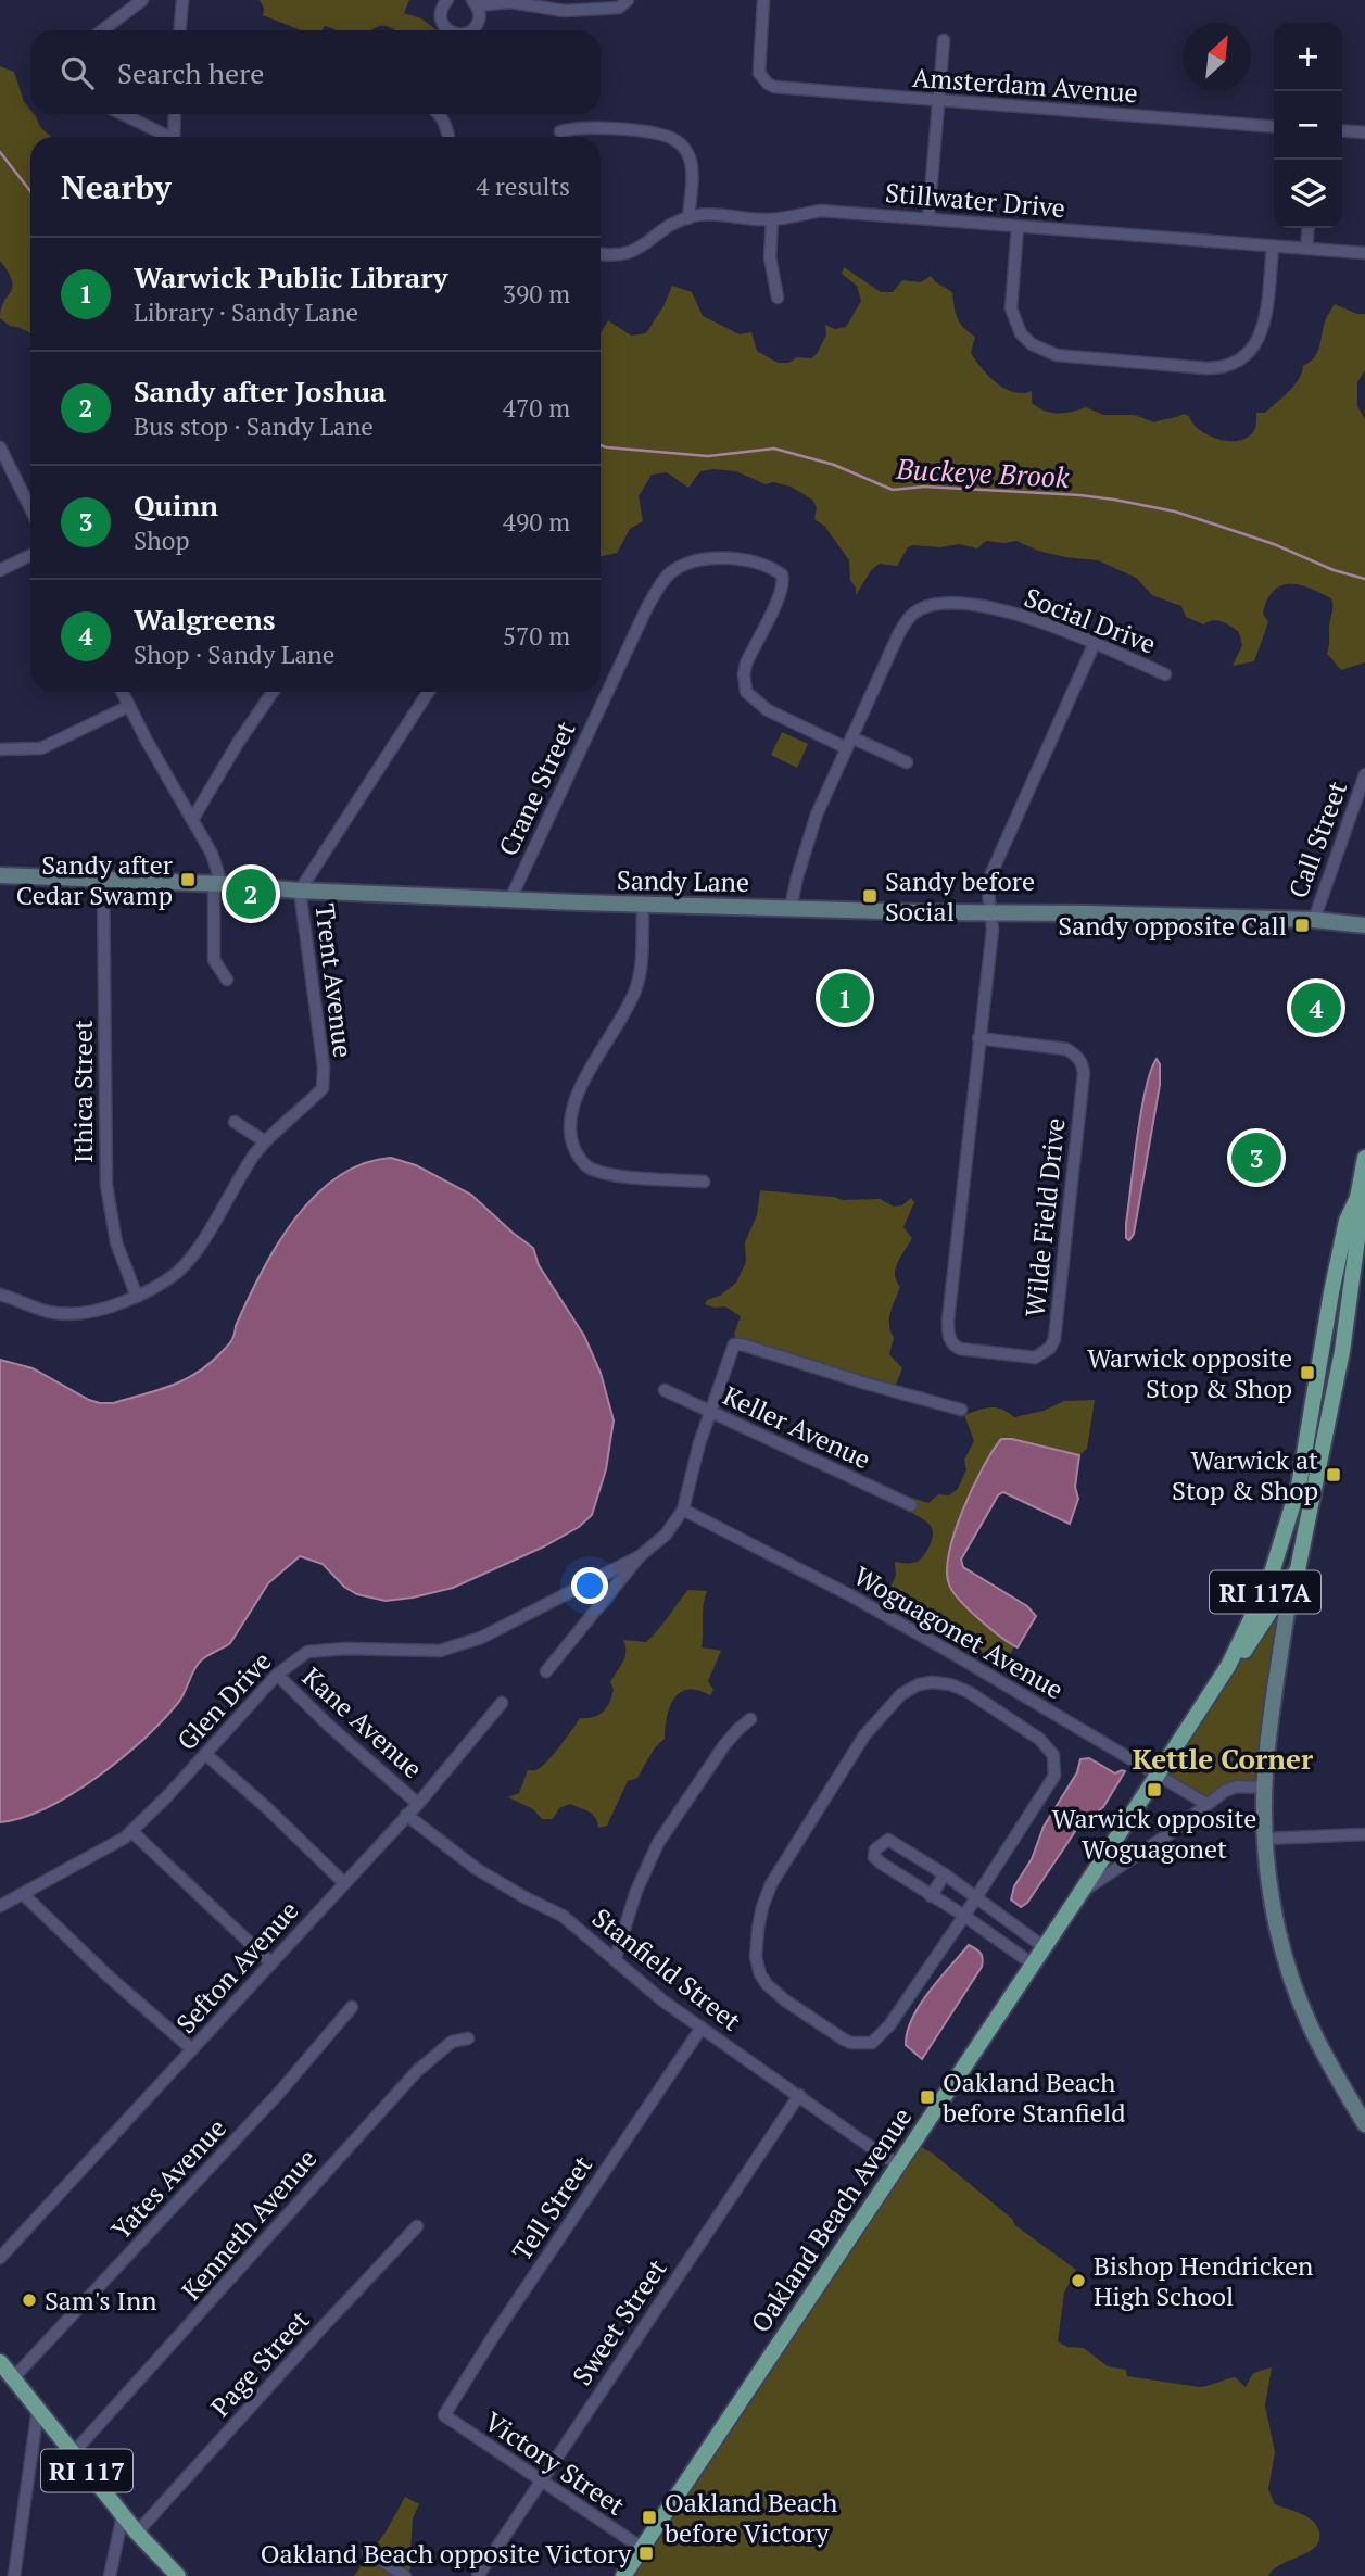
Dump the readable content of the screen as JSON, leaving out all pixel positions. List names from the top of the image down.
{
  "streets": {
    "main road": [
      "Sandy Lane",
      "RI 117A",
      "Oakland Beach Avenue",
      "RI 117"
    ],
    "street": [
      "Amsterdam Avenue",
      "Stillwater Drive",
      "Social Drive",
      "Crane Street",
      "Call Street",
      "Trent Avenue",
      "Ithica Street",
      "Wilde Field Drive",
      "Keller Avenue",
      "Woguagonet Avenue",
      "Glen Drive",
      "Kane Avenue",
      "Sefton Avenue",
      "Stanfield Street",
      "Yates Avenue",
      "Tell Street",
      "Kenneth Avenue",
      "Sweet Street",
      "Page Street",
      "Victory Street"
    ]
  },
  "crossings": [
    ["Social Drive", "Crane Street"],
    ["Social Drive", "Sandy Lane"],
    ["Social Drive", "Wilde Field Drive"],
    ["Crane Street", "Sandy Lane"],
    ["Call Street", "Sandy Lane"],
    ["Sandy Lane", "Trent Avenue"],
    ["Sandy Lane", "Ithica Street"],
    ["Sandy Lane", "Wilde Field Drive"],
    ["Trent Avenue", "Ithica Street"],
    ["RI 117A", "Oakland Beach Avenue"],
    ["Woguagonet Avenue", "Oakland Beach Avenue"],
    ["Glen Drive", "Kane Avenue"],
    ["Kane Avenue", "Sefton Avenue"],
    ["Sefton Avenue", "Stanfield Street"],
    ["Stanfield Street", "Tell Street"],
    ["Stanfield Street", "Oakland Beach Avenue"],
    ["Stanfield Street", "Sweet Street"],
    ["Yates Avenue", "RI 117"],
    ["Tell Street", "Victory Street"],
    ["Oakland Beach Avenue", "Victory Street"],
    ["Kenneth Avenue", "RI 117"],
    ["Sweet Street", "Victory Street"],
    ["Page Street", "RI 117"]
  ],
  "districts": ["Kettle Corner"],
  "water": ["Buckeye Brook"],
  "places": {
    "transit": [
      "Sandy after Cedar Swamp",
      "Sandy before Social",
      "Sandy opposite Call",
      "Warwick opposite Stop & Shop",
      "Warwick at Stop & Shop",
      "Warwick opposite Woguagonet",
      "Oakland Beach before Stanfield",
      "Oakland Beach before Victory",
      "Oakland Beach opposite Victory"
    ],
    "other": ["Bishop Hendricken High School", "Sam's Inn"]
  },
  "north": "top right",
  "page": {
    "map_buttons": ["+", "−"],
    "search": "Search here",
    "heading": ["Nearby", "4 results"],
    "list": [
      {
        "mark": "1",
        "name": "Warwick Public Library",
        "note": "Library · Sandy Lane",
        "value": "390 m"
      },
      {
        "mark": "2",
        "name": "Sandy after Joshua",
        "note": "Bus stop · Sandy Lane",
        "value": "470 m"
      },
      {
        "mark": "3",
        "name": "Quinn",
        "note": "Shop",
        "value": "490 m"
      },
      {
        "mark": "4",
        "name": "Walgreens",
        "note": "Shop · Sandy Lane",
        "value": "570 m"
      }
    ],
    "pins": [
      "2",
      "1",
      "4",
      "3"
    ]
  }
}
